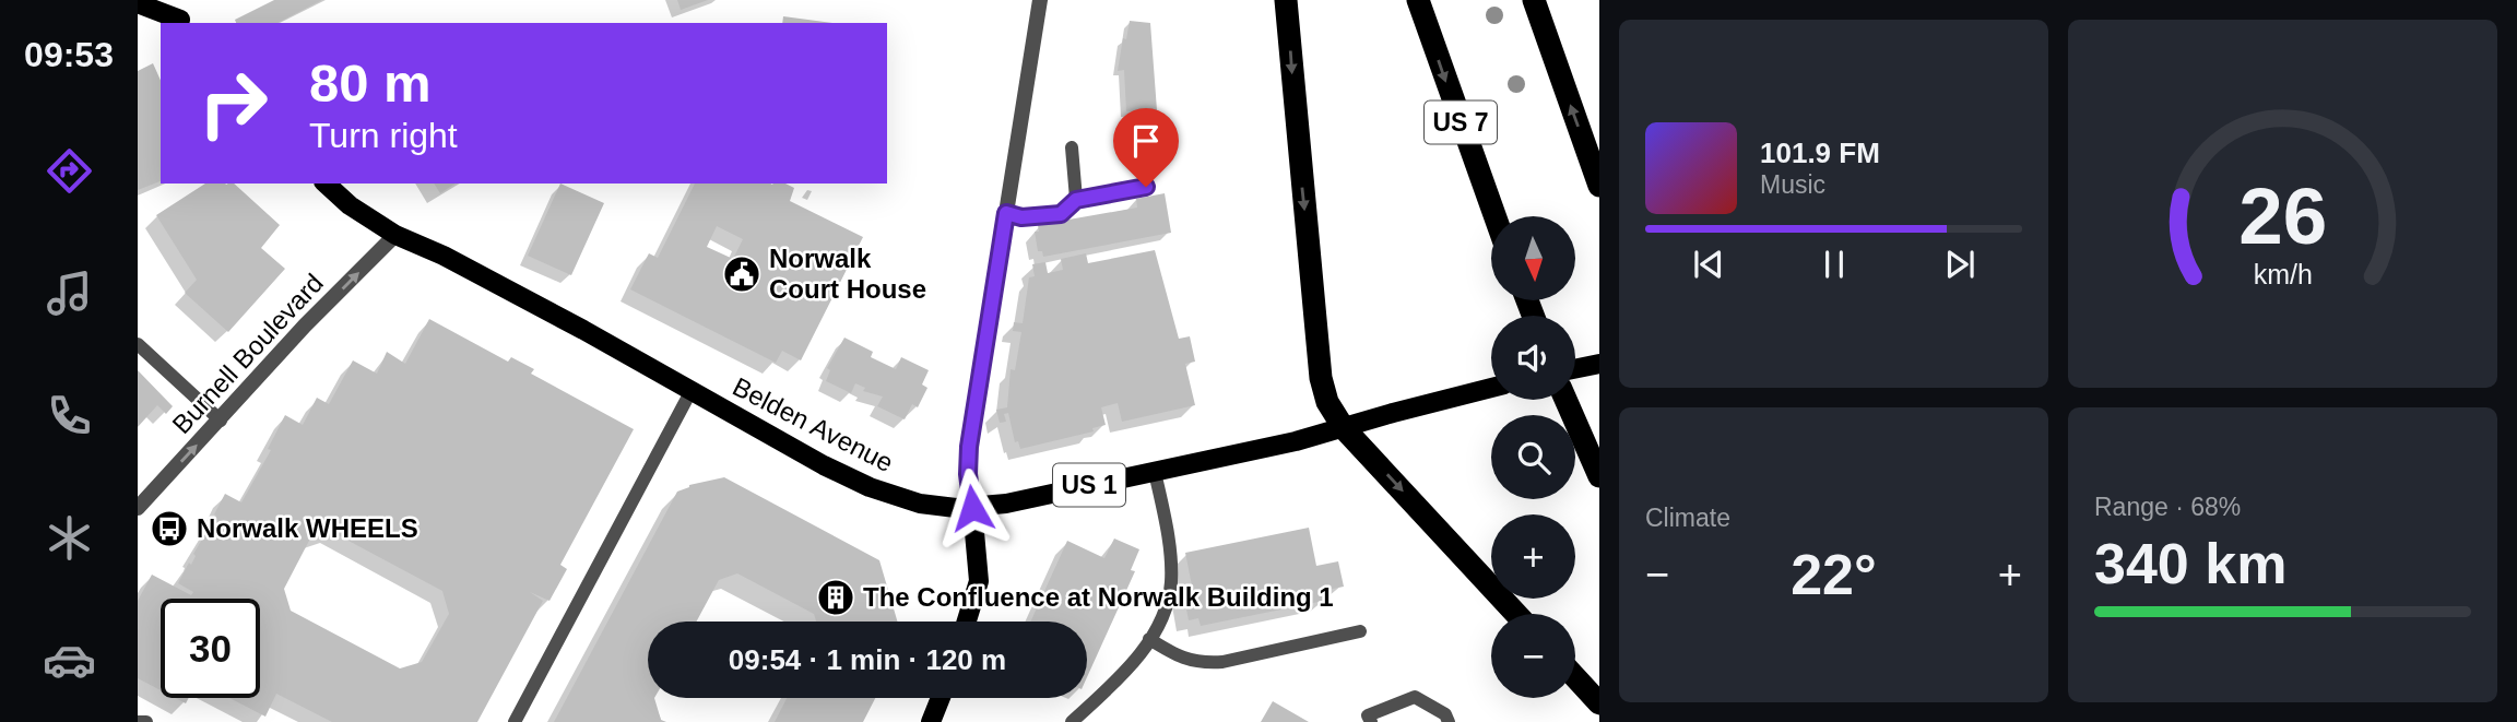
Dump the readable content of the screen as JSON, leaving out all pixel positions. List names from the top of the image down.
{
  "streets": {
    "highway": ["US 7"],
    "main road": ["Belden Avenue", "US 1"],
    "street": ["Burnell Boulevard"]
  },
  "crossings": [
    ["Burnell Boulevard", "Belden Avenue"]
  ],
  "one_way": ["Burnell Boulevard"],
  "places": {
    "public building": ["Norwalk Court House"],
    "bus stop": ["Norwalk WHEELS"],
    "building": ["The Confluence at Norwalk Building 1"]
  },
  "north": "bottom",
  "page": {
    "tabs": "09:53",
    "turn": ["80 m", "Turn right"],
    "song": ["101.9 FM", "Music"],
    "map_buttons": ["+", "−"],
    "tile": [
      "Climate",
      ["Range · 68%", "340 km"]
    ],
    "heat": ["−", "22°", "+"],
    "limit": "30",
    "trip": "09:54 · 1 min · 120 m",
    "gauge": ["26", "km/h"]
  }
}
